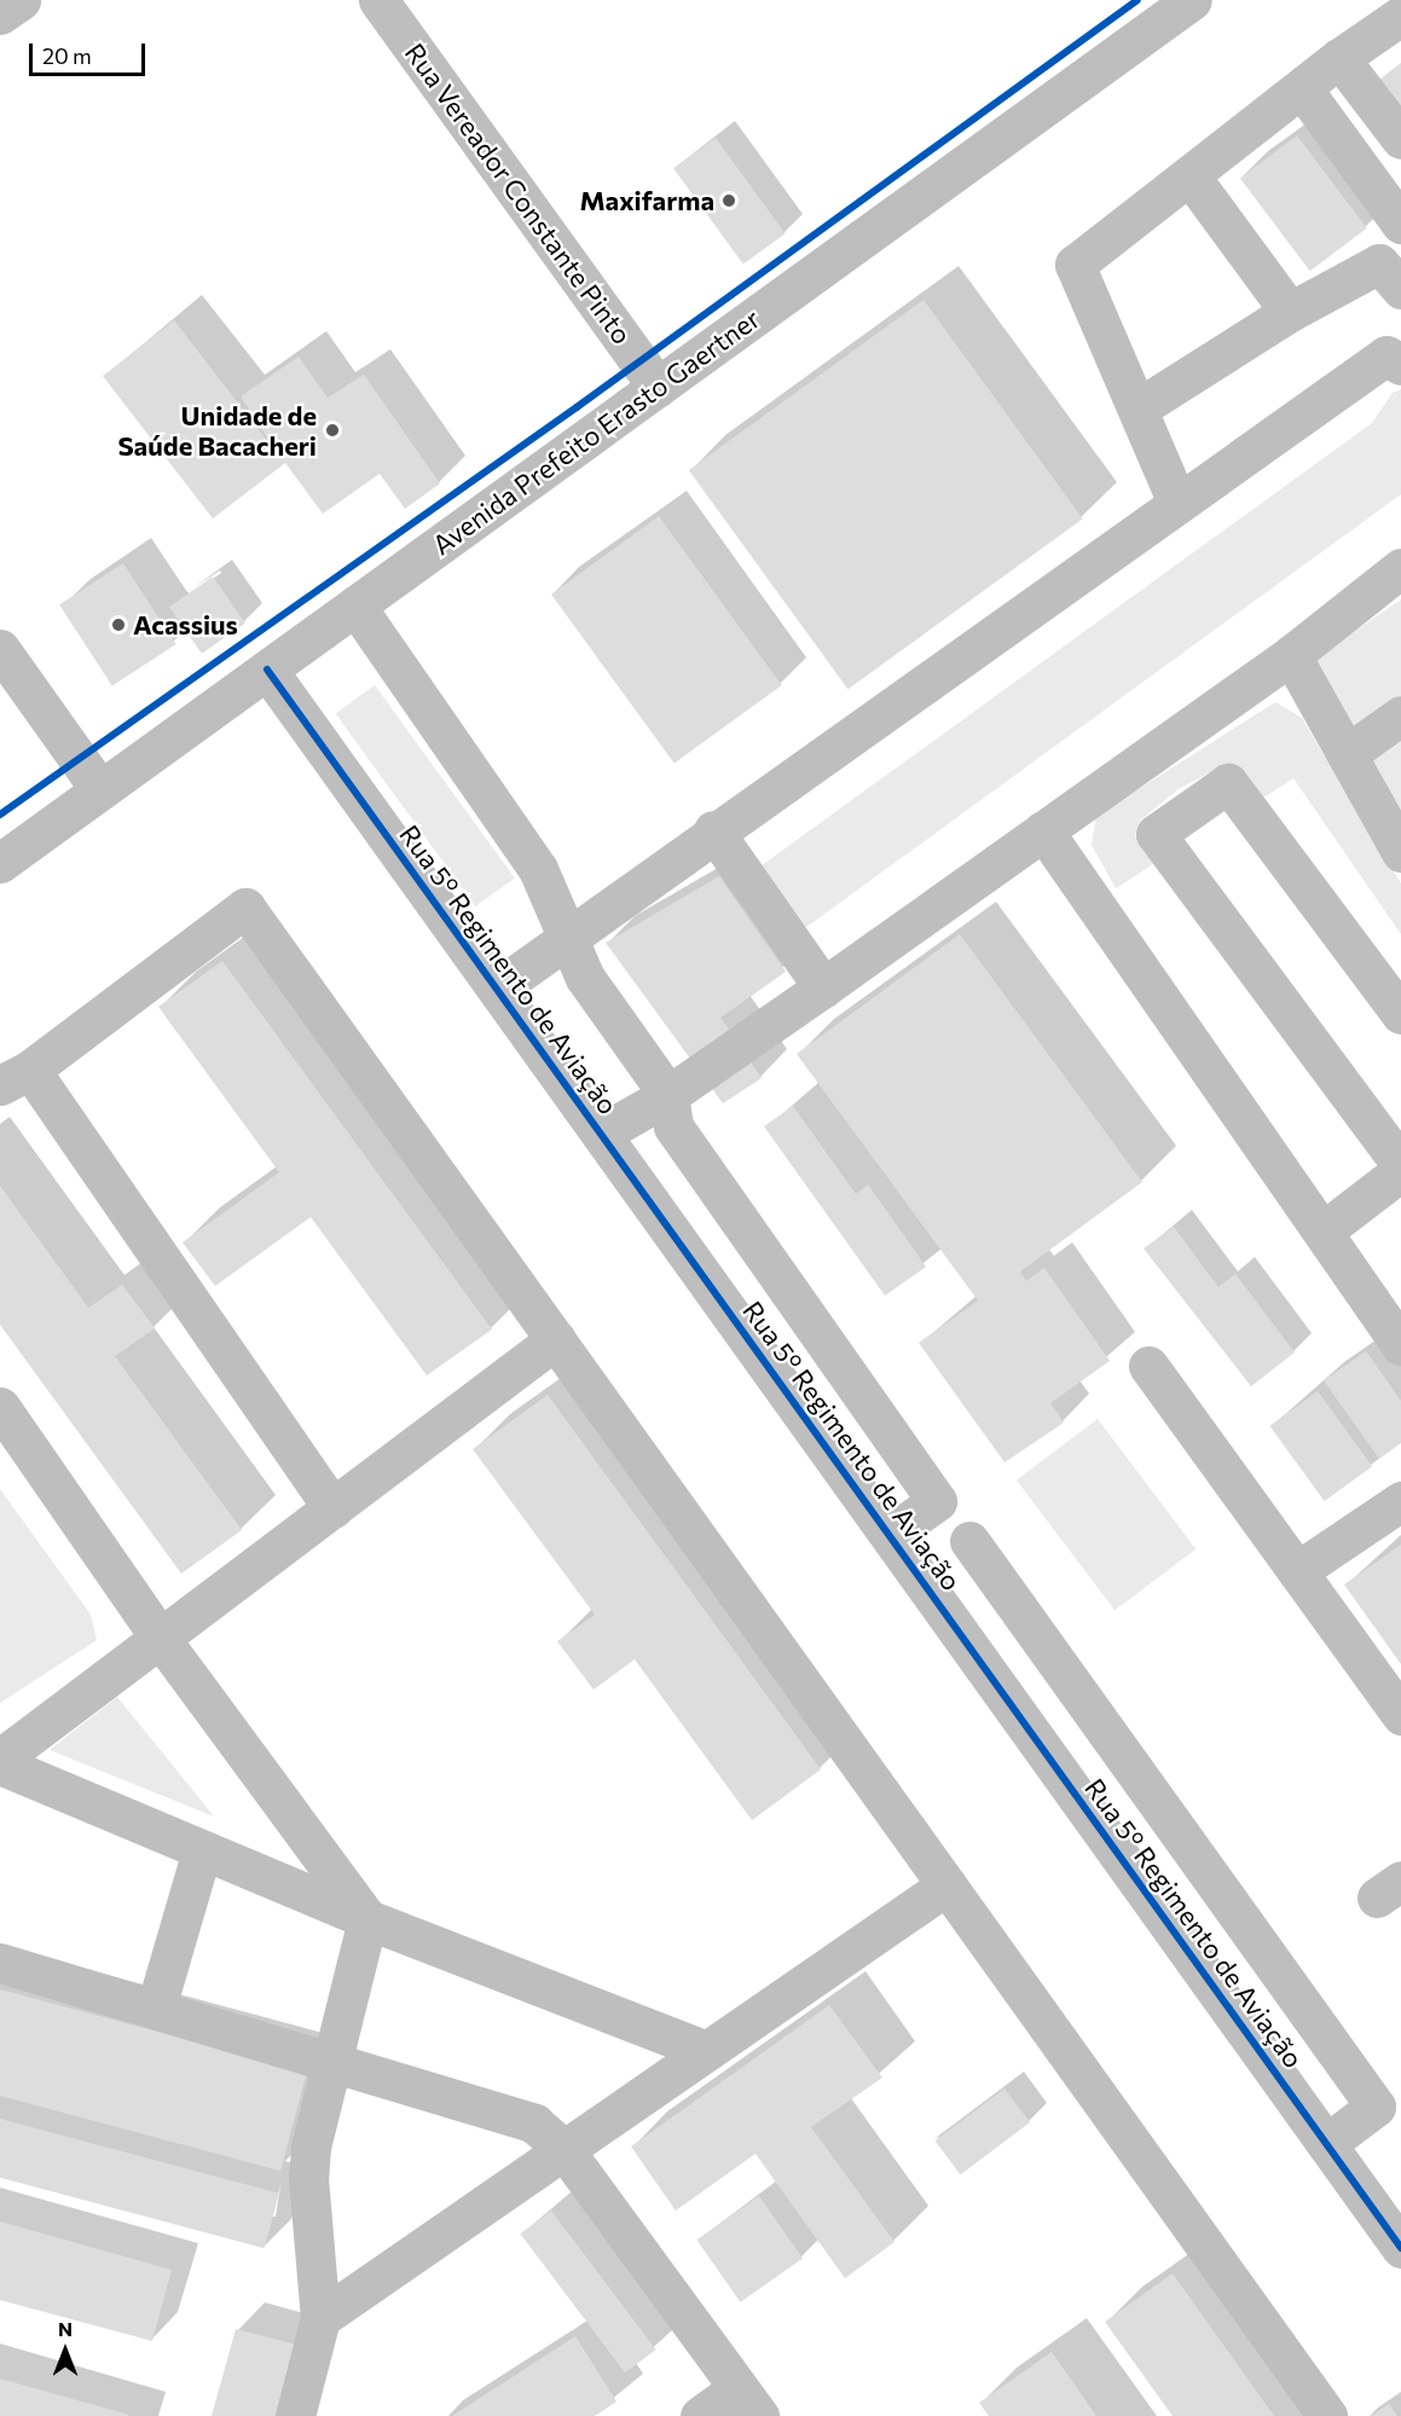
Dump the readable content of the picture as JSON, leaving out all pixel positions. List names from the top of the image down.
{
  "streets": {
    "main road": ["Avenida Prefeito Erasto Gaertner"],
    "street": ["Rua Vereador Constante Pinto", "Rua 5º Regimento de Aviação"]
  },
  "crossings": [
    ["Rua Vereador Constante Pinto", "Avenida Prefeito Erasto Gaertner"],
    ["Avenida Prefeito Erasto Gaertner", "Rua 5º Regimento de Aviação"]
  ],
  "places": ["Maxifarma", "Unidade de Saúde Bacacheri", "Acassius"],
  "scale_bar": "20 m",
  "north": "top"
}
